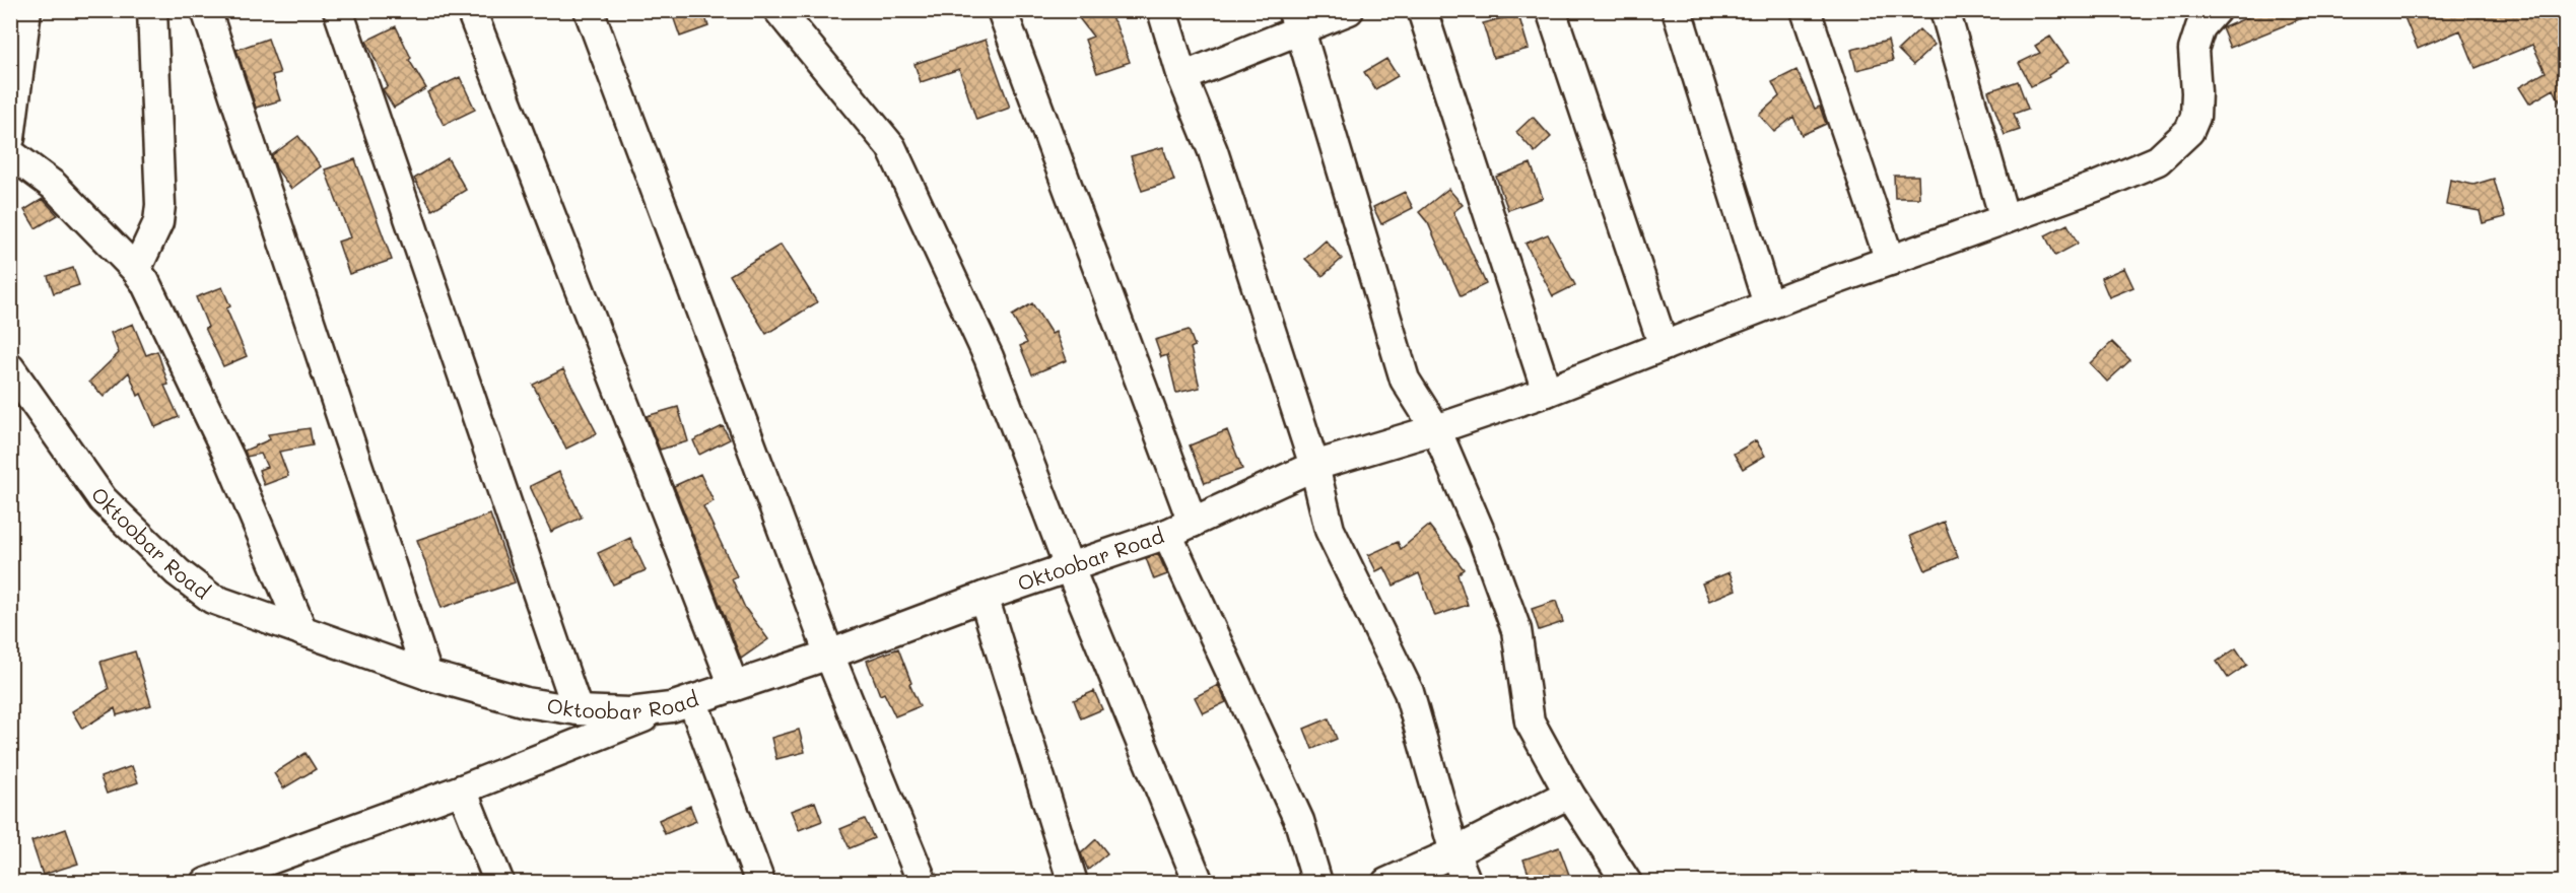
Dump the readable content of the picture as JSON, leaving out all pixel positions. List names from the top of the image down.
{
  "streets": {
    "street": ["Oktoobar Road"]
  }
}
